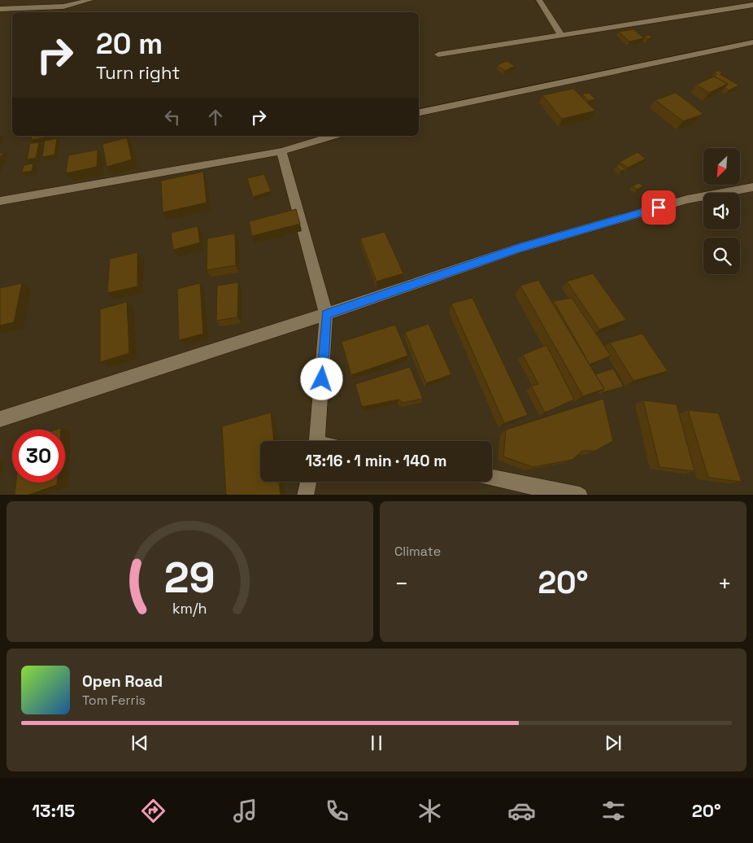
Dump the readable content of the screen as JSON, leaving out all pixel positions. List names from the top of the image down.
{
  "north": "bottom left",
  "page": {
    "turn": ["20 m", "Turn right"],
    "limit": "30",
    "trip": "13:16 · 1 min · 140 m",
    "tile": "Climate",
    "heat": ["−", "20°", "+"],
    "song": ["Open Road", "Tom Ferris"],
    "tabs": ["13:15", "20°"],
    "gauge": ["29", "km/h"]
  }
}
